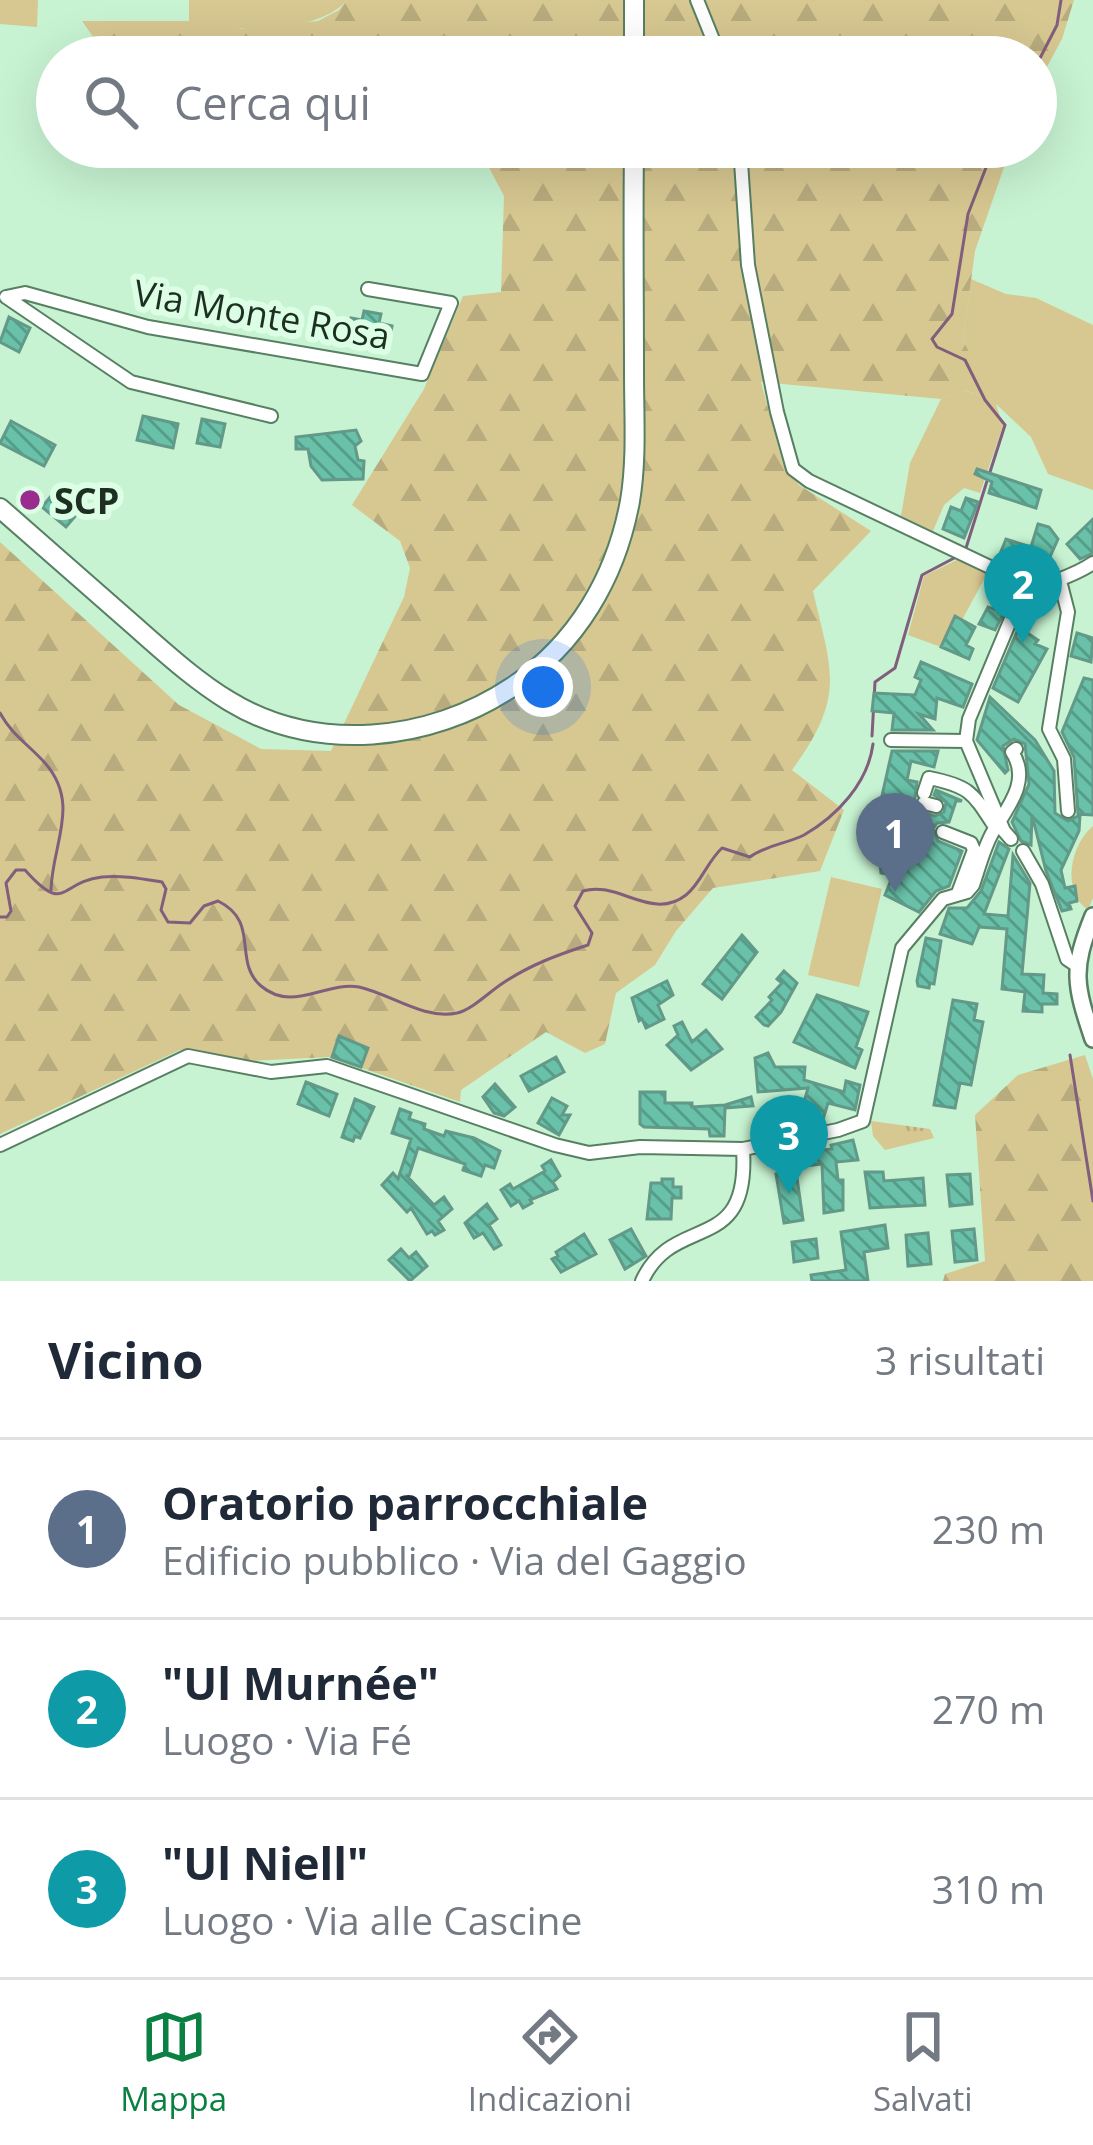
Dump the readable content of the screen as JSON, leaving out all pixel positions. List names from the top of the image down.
{
  "streets": {
    "street": ["Via Monte Rosa"]
  },
  "places": ["SCP"],
  "page": {
    "search": "Cerca qui",
    "pins": ["2", "1", "3"],
    "heading": ["Vicino", "3 risultati"],
    "list": [
      {
        "mark": "1",
        "name": "Oratorio parrocchiale",
        "note": "Edificio pubblico · Via del Gaggio",
        "value": "230 m"
      },
      {
        "mark": "2",
        "name": "\"Ul Murnée\"",
        "note": "Luogo · Via Fé",
        "value": "270 m"
      },
      {
        "mark": "3",
        "name": "\"Ul Niell\"",
        "note": "Luogo · Via alle Cascine",
        "value": "310 m"
      }
    ],
    "nav": ["Mappa", "Indicazioni", "Salvati"]
  }
}
